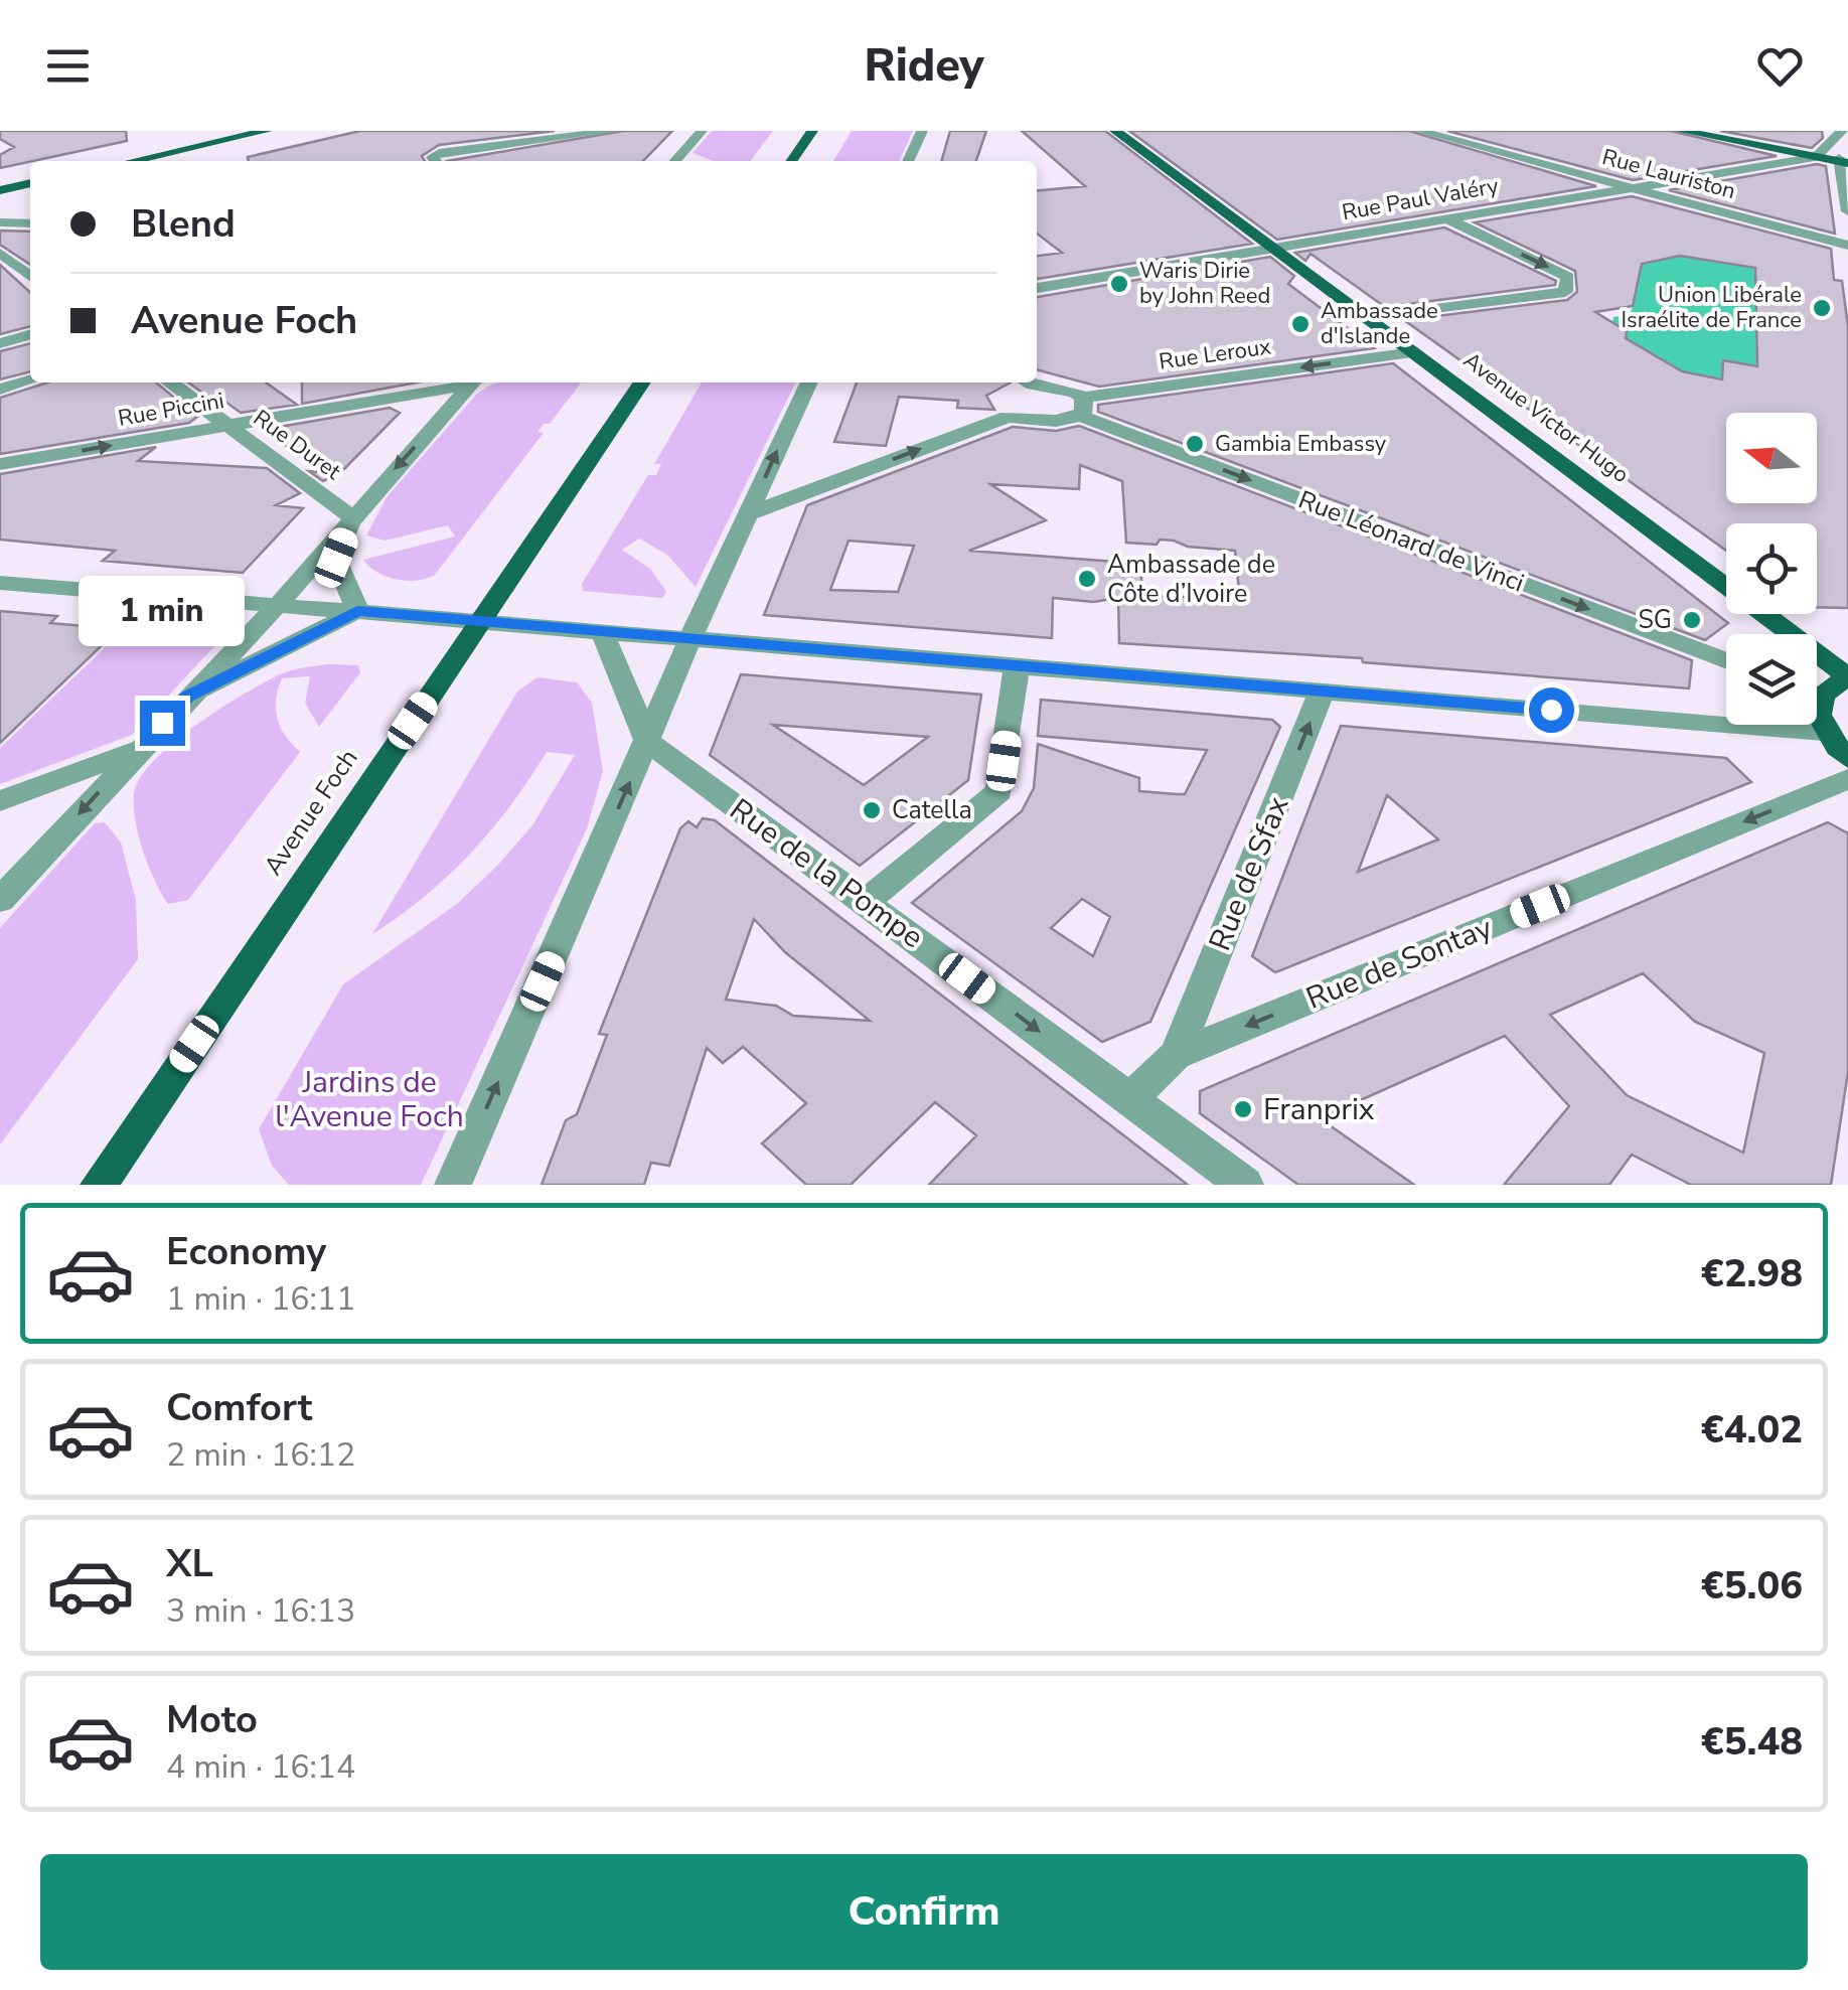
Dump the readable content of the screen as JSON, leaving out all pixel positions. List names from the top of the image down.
{
  "streets": {
    "main road": ["Avenue Victor Hugo", "Avenue Foch"],
    "street": [
      "Rue Lauriston",
      "Rue Paul Valéry",
      "Rue Leroux",
      "Rue Piccini",
      "Rue Duret",
      "Rue Léonard de Vinci",
      "Rue de la Pompe",
      "Rue de Sfax",
      "Rue de Sontay"
    ]
  },
  "crossings": [
    ["Rue Lauriston", "Rue Paul Valéry"],
    ["Rue Paul Valéry", "Avenue Victor Hugo"],
    ["Rue Leroux", "Avenue Victor Hugo"],
    ["Rue Leroux", "Rue Léonard de Vinci"],
    ["Rue Piccini", "Rue Duret"],
    ["Rue de la Pompe", "Rue de Sontay"],
    ["Rue de Sfax", "Rue de Sontay"]
  ],
  "one_way": ["Rue de la Pompe", "Rue de Sfax", "Rue de Sontay"],
  "parks": ["Jardins de l'Avenue Foch"],
  "places": [
    "Waris Dirie by John Reed",
    "Union Libérale Israélite de France",
    "Ambassade d'Islande",
    "Gambia Embassy",
    "Ambassade de Côte d’Ivoire",
    "SG",
    "Catella",
    "Franprix"
  ],
  "north": "left",
  "page": {
    "header": "Ridey",
    "banner": ["Blend", "Avenue Foch"],
    "bubble": "1 min",
    "list": [
      {
        "name": "Economy",
        "note": "1 min · 16:11",
        "value": "€2.98"
      },
      {
        "name": "Comfort",
        "note": "2 min · 16:12",
        "value": "€4.02"
      },
      {
        "name": "XL",
        "note": "3 min · 16:13",
        "value": "€5.06"
      },
      {
        "name": "Moto",
        "note": "4 min · 16:14",
        "value": "€5.48"
      }
    ],
    "buttons": "Confirm"
  }
}
